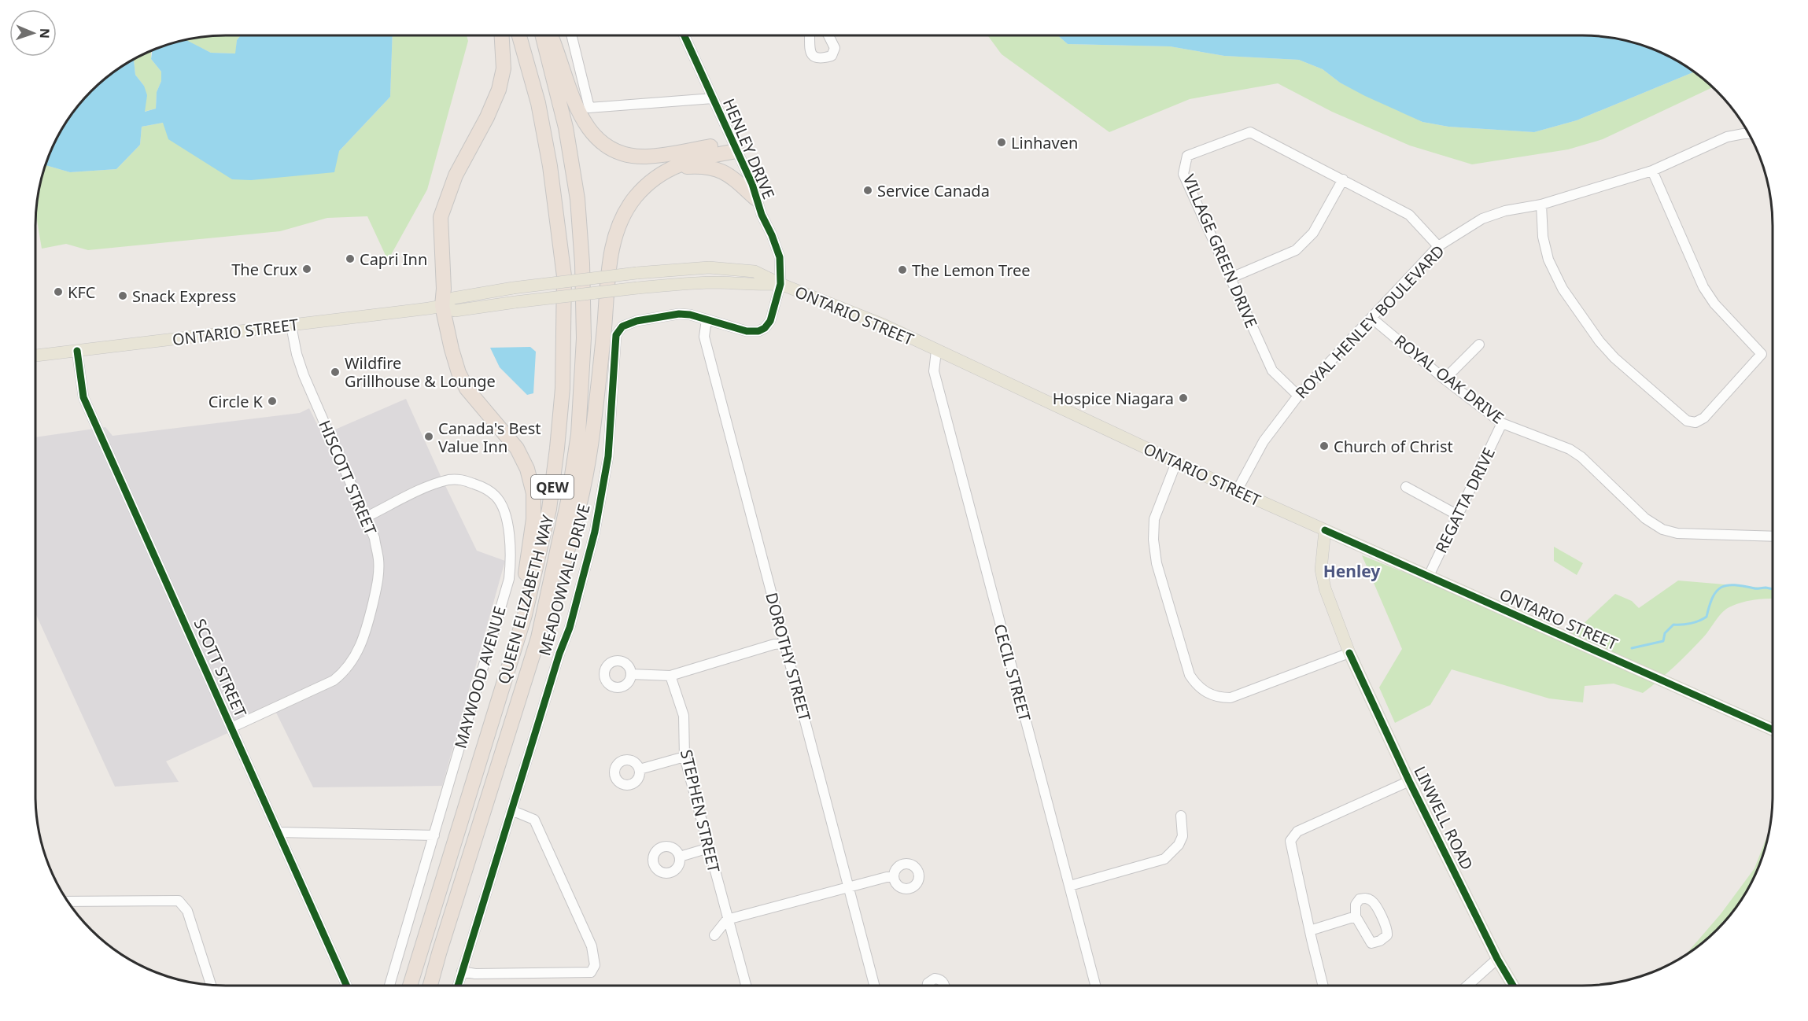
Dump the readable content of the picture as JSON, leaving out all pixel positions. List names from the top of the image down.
{
  "streets": {
    "highway": ["QEW", "QUEEN ELIZABETH WAY"],
    "main road": ["ONTARIO STREET", "LINWELL ROAD"],
    "street": [
      "HENLEY DRIVE",
      "VILLAGE GREEN DRIVE",
      "ROYAL HENLEY BOULEVARD",
      "ROYAL OAK DRIVE",
      "HISCOTT STREET",
      "REGATTA DRIVE",
      "MEADOWVALE DRIVE",
      "DOROTHY STREET",
      "SCOTT STREET",
      "CECIL STREET",
      "MAYWOOD AVENUE",
      "STEPHEN STREET"
    ]
  },
  "crossings": [
    ["HENLEY DRIVE", "ONTARIO STREET"],
    ["HENLEY DRIVE", "MEADOWVALE DRIVE"],
    ["VILLAGE GREEN DRIVE", "ROYAL HENLEY BOULEVARD"],
    ["ONTARIO STREET", "ROYAL HENLEY BOULEVARD"],
    ["ONTARIO STREET", "HISCOTT STREET"],
    ["ONTARIO STREET", "REGATTA DRIVE"],
    ["ONTARIO STREET", "MEADOWVALE DRIVE"],
    ["ONTARIO STREET", "SCOTT STREET"],
    ["ONTARIO STREET", "CECIL STREET"],
    ["ONTARIO STREET", "LINWELL ROAD"],
    ["ROYAL HENLEY BOULEVARD", "ROYAL OAK DRIVE"],
    ["ROYAL OAK DRIVE", "REGATTA DRIVE"],
    ["HISCOTT STREET", "SCOTT STREET"],
    ["HISCOTT STREET", "MAYWOOD AVENUE"],
    ["MEADOWVALE DRIVE", "DOROTHY STREET"]
  ],
  "districts": ["Henley"],
  "places": [
    "Linhaven",
    "Service Canada",
    "Capri Inn",
    "The Crux",
    "The Lemon Tree",
    "KFC",
    "Snack Express",
    "Wildfire Grillhouse & Lounge",
    "Hospice Niagara",
    "Circle K",
    "Canada's Best Value Inn",
    "Church of Christ"
  ],
  "north": "right"
}
